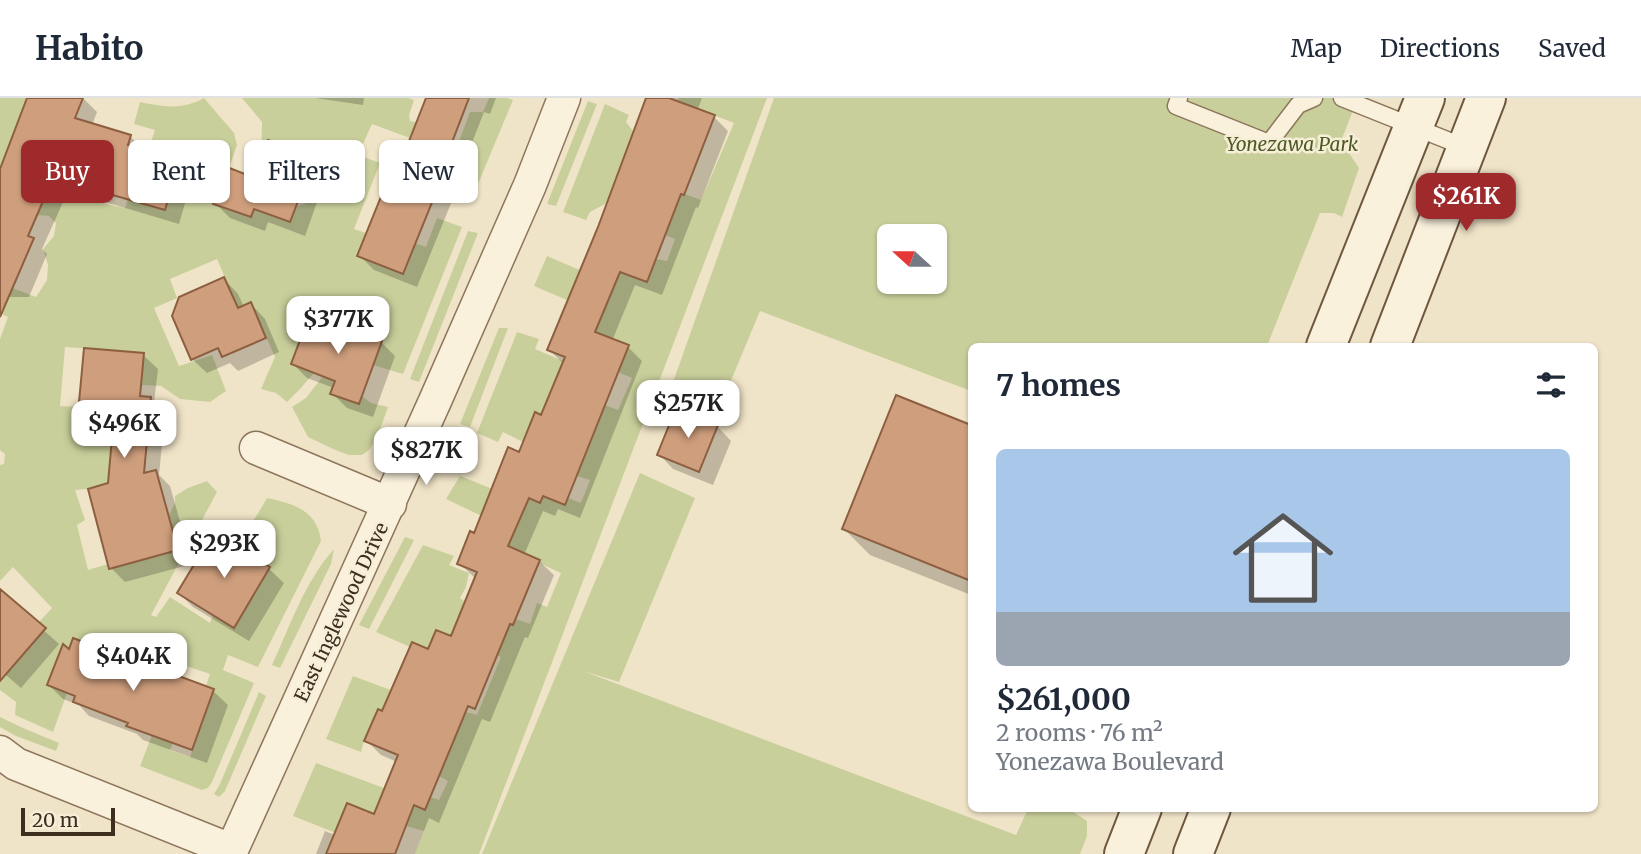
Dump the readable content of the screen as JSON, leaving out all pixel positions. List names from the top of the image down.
{
  "streets": {
    "street": ["East Inglewood Drive"]
  },
  "parks": ["Yonezawa Park"],
  "scale_bar": "20 m",
  "north": "left",
  "page": {
    "header": "Habito",
    "nav": ["Map", "Directions", "Saved"],
    "chip": [
      "Buy",
      "Rent",
      "Filters",
      "New"
    ],
    "price": [
      "$261K",
      "$377K",
      "$257K",
      "$496K",
      "$827K",
      "$293K",
      "$404K"
    ],
    "heading": "7 homes",
    "list": [
      {
        "name": "$261,000",
        "note": "2 rooms · 76 m² · Yonezawa Boulevard"
      }
    ],
    "scale": "20 m"
  }
}
